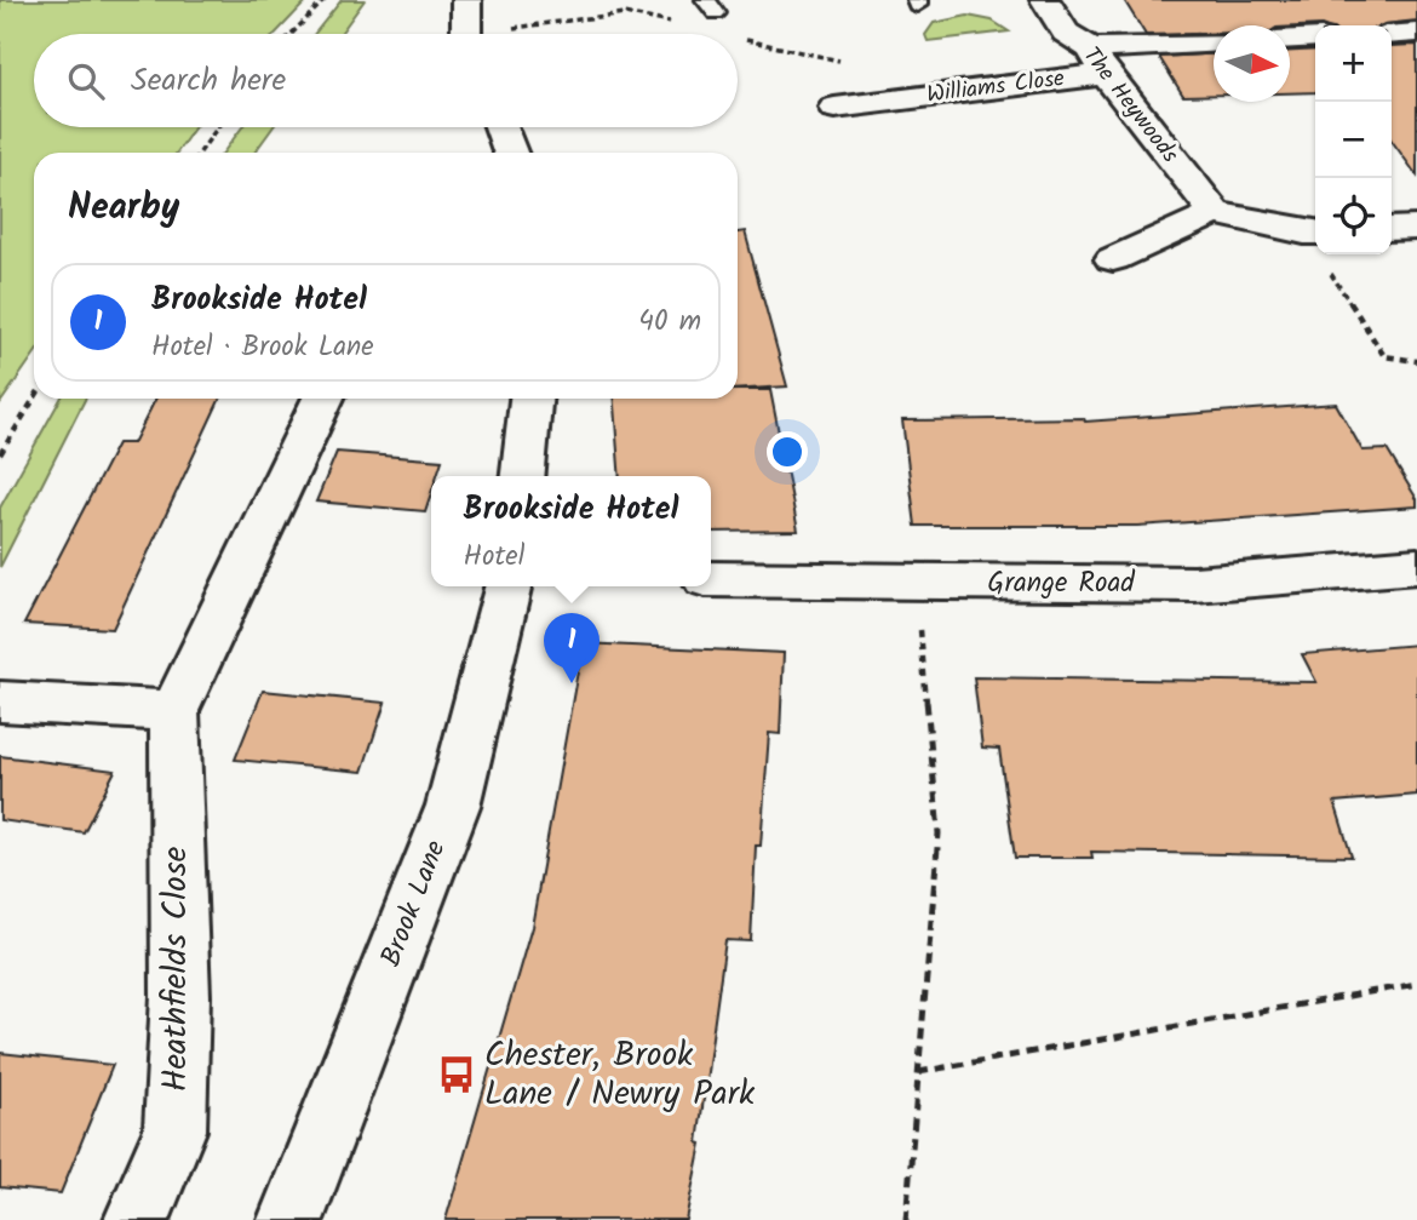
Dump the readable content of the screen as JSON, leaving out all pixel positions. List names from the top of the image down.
{
  "streets": {
    "street": [
      "Williams Close",
      "The Heywoods",
      "Grange Road",
      "Brook Lane",
      "Heathfields Close"
    ]
  },
  "crossings": [
    ["Williams Close", "The Heywoods"]
  ],
  "places": {
    "bus stop": ["Chester, Brook Lane / Newry Park"]
  },
  "north": "right",
  "page": {
    "map_buttons": ["+", "−"],
    "search": "Search here",
    "heading": "Nearby",
    "list": [
      {
        "mark": "1",
        "name": "Brookside Hotel",
        "note": "Hotel · Brook Lane",
        "value": "40 m"
      }
    ],
    "popup": ["Brookside Hotel", "Hotel"],
    "pins": "1"
  }
}
